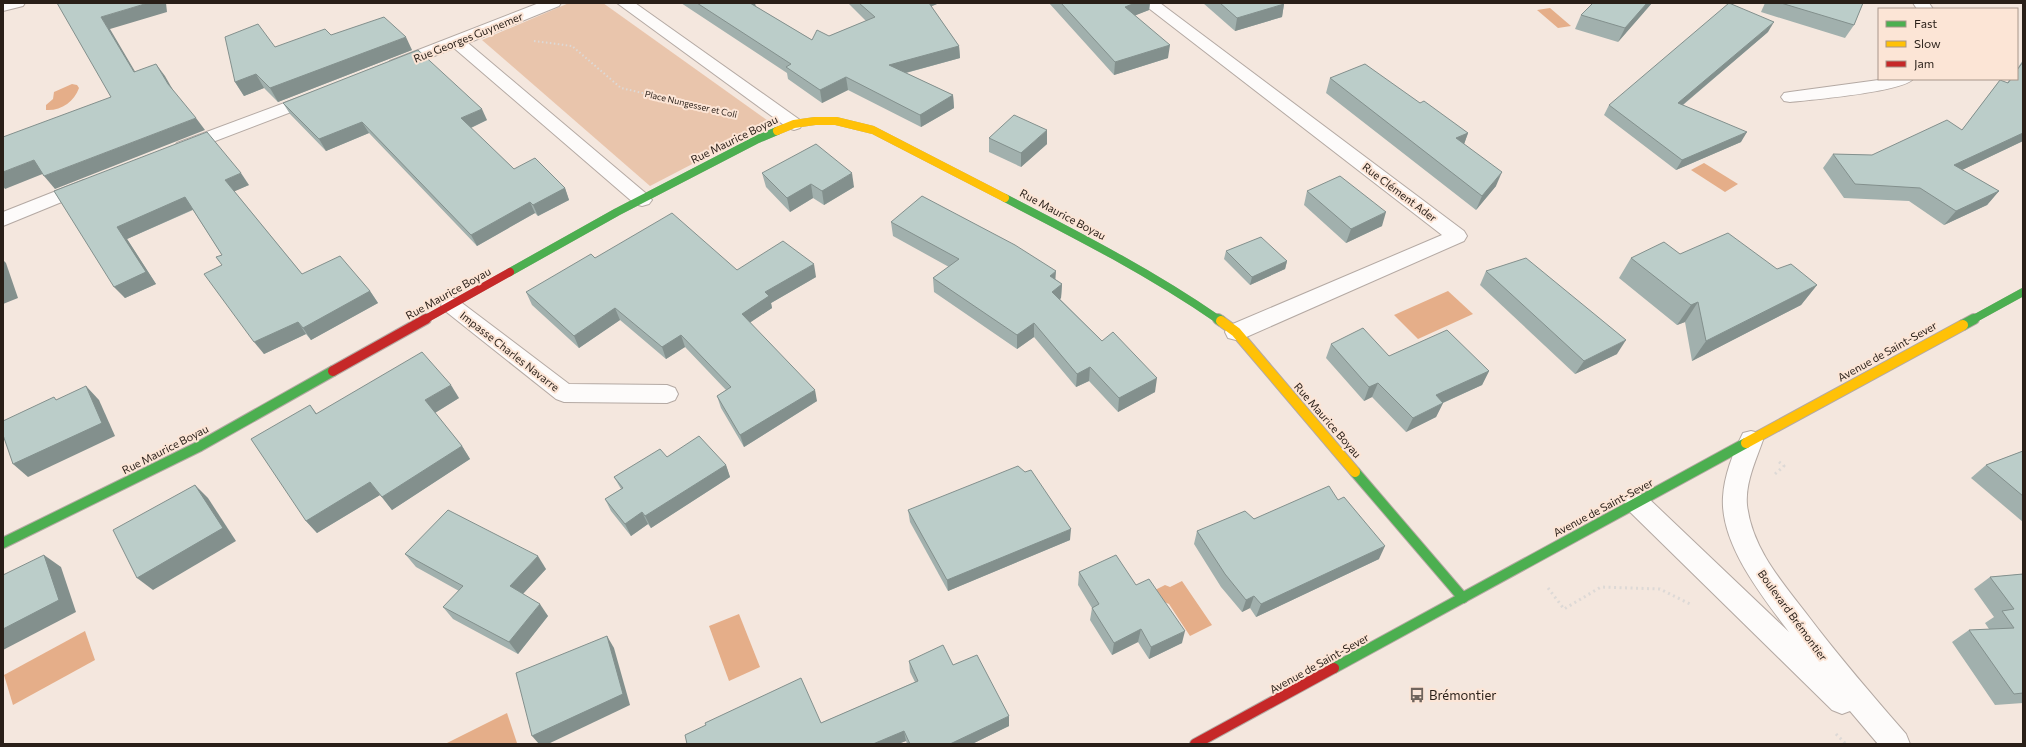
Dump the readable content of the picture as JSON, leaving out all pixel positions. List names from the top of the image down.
{
  "streets": {
    "street": [
      "Rue Georges Guynemer",
      "Rue Maurice Boyau",
      "Rue Clément Ader",
      "Impasse Charles Navarre",
      "Avenue de Saint-Sever",
      "Boulevard Brémontier"
    ],
    "path": ["Place Nungesser et Coli"]
  },
  "crossings": [
    ["Rue Maurice Boyau", "Rue Clément Ader"],
    ["Rue Maurice Boyau", "Impasse Charles Navarre"],
    ["Rue Maurice Boyau", "Avenue de Saint-Sever"],
    ["Avenue de Saint-Sever", "Boulevard Brémontier"]
  ],
  "places": {
    "bus stop": ["Brémontier"]
  },
  "legend": ["Fast", "Slow", "Jam"]
}
